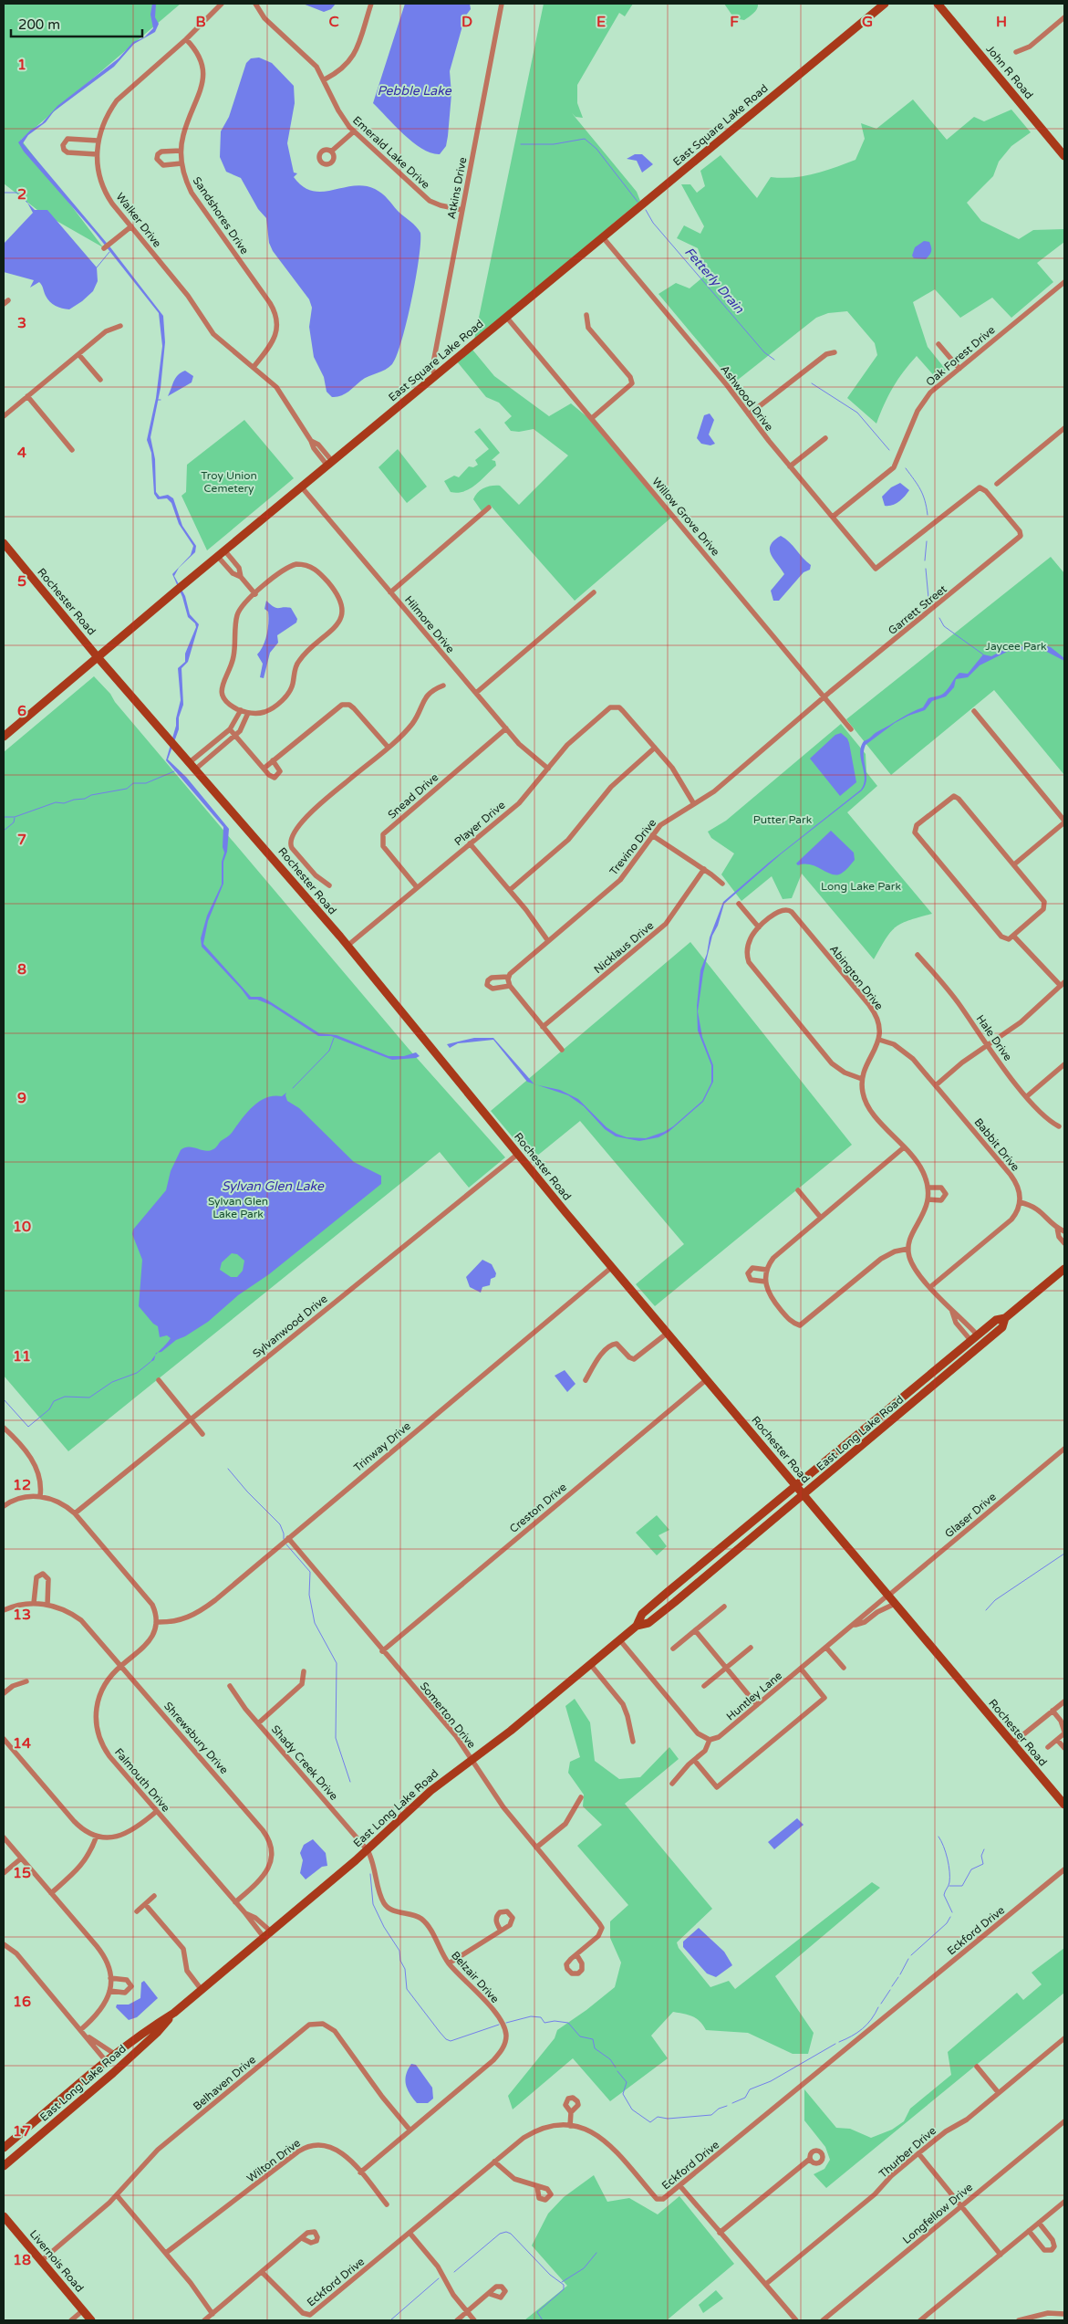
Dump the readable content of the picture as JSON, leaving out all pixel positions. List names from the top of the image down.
{
  "streets": {
    "main road": [
      "John R Road",
      "East Square Lake Road",
      "Rochester Road",
      "East Long Lake Road",
      "Livernois Road"
    ],
    "street": [
      "Emerald Lake Drive",
      "Atkins Drive",
      "Sandshores Drive",
      "Walker Drive",
      "Oak Forest Drive",
      "Ashwood Drive",
      "Willow Grove Drive",
      "Garrett Street",
      "Hilmore Drive",
      "Snead Drive",
      "Player Drive",
      "Trevino Drive",
      "Nicklaus Drive",
      "Abington Drive",
      "Hale Drive",
      "Babbit Drive",
      "Sylvanwood Drive",
      "Trinway Drive",
      "Creston Drive",
      "Glaser Drive",
      "Huntley Lane",
      "Somerton Drive",
      "Shrewsbury Drive",
      "Shady Creek Drive",
      "Falmouth Drive",
      "Eckford Drive",
      "Belzair Drive",
      "Belhaven Drive",
      "Thurber Drive",
      "Wilton Drive",
      "Longfellow Drive"
    ]
  },
  "crossings": [
    ["East Square Lake Road", "Atkins Drive"],
    ["East Square Lake Road", "Walker Drive"],
    ["East Square Lake Road", "Ashwood Drive"],
    ["East Square Lake Road", "Willow Grove Drive"],
    ["East Square Lake Road", "Rochester Road"],
    ["East Square Lake Road", "Hilmore Drive"],
    ["Emerald Lake Drive", "Atkins Drive"],
    ["Sandshores Drive", "Walker Drive"],
    ["Oak Forest Drive", "Ashwood Drive"],
    ["Ashwood Drive", "Garrett Street"],
    ["Willow Grove Drive", "Garrett Street"],
    ["Willow Grove Drive", "Trevino Drive"],
    ["Rochester Road", "Player Drive"],
    ["Rochester Road", "Sylvanwood Drive"],
    ["Rochester Road", "East Long Lake Road"],
    ["Rochester Road", "Trinway Drive"],
    ["Rochester Road", "Creston Drive"],
    ["Rochester Road", "Glaser Drive"],
    ["Rochester Road", "Huntley Lane"],
    ["Garrett Street", "Trevino Drive"],
    ["Hilmore Drive", "Snead Drive"],
    ["Hilmore Drive", "Player Drive"],
    ["Snead Drive", "Player Drive"],
    ["Trevino Drive", "Nicklaus Drive"],
    ["Abington Drive", "Babbit Drive"],
    ["East Long Lake Road", "Somerton Drive"],
    ["East Long Lake Road", "Shady Creek Drive"],
    ["East Long Lake Road", "Falmouth Drive"],
    ["East Long Lake Road", "Belzair Drive"],
    ["Trinway Drive", "Somerton Drive"],
    ["Trinway Drive", "Falmouth Drive"],
    ["Creston Drive", "Somerton Drive"],
    ["Glaser Drive", "Huntley Lane"],
    ["Shrewsbury Drive", "Falmouth Drive"],
    ["Shady Creek Drive", "Belzair Drive"],
    ["Belzair Drive", "Belhaven Drive"],
    ["Belhaven Drive", "Livernois Road"]
  ],
  "water": ["Pebble Lake", "Fetterly Drain", "Sylvan Glen Lake"],
  "parks": [
    "Troy Union Cemetery",
    "Jaycee Park",
    "Putter Park",
    "Long Lake Park",
    "Sylvan Glen Lake Park"
  ],
  "scale_bar": "200 m",
  "grid": {
    "columns": [
      "B",
      "C",
      "D",
      "E",
      "F",
      "G",
      "H"
    ],
    "rows": [
      "1",
      "2",
      "3",
      "4",
      "5",
      "6",
      "7",
      "8",
      "9",
      "10",
      "11",
      "12",
      "13",
      "14",
      "15",
      "16",
      "17",
      "18"
    ]
  }
}
